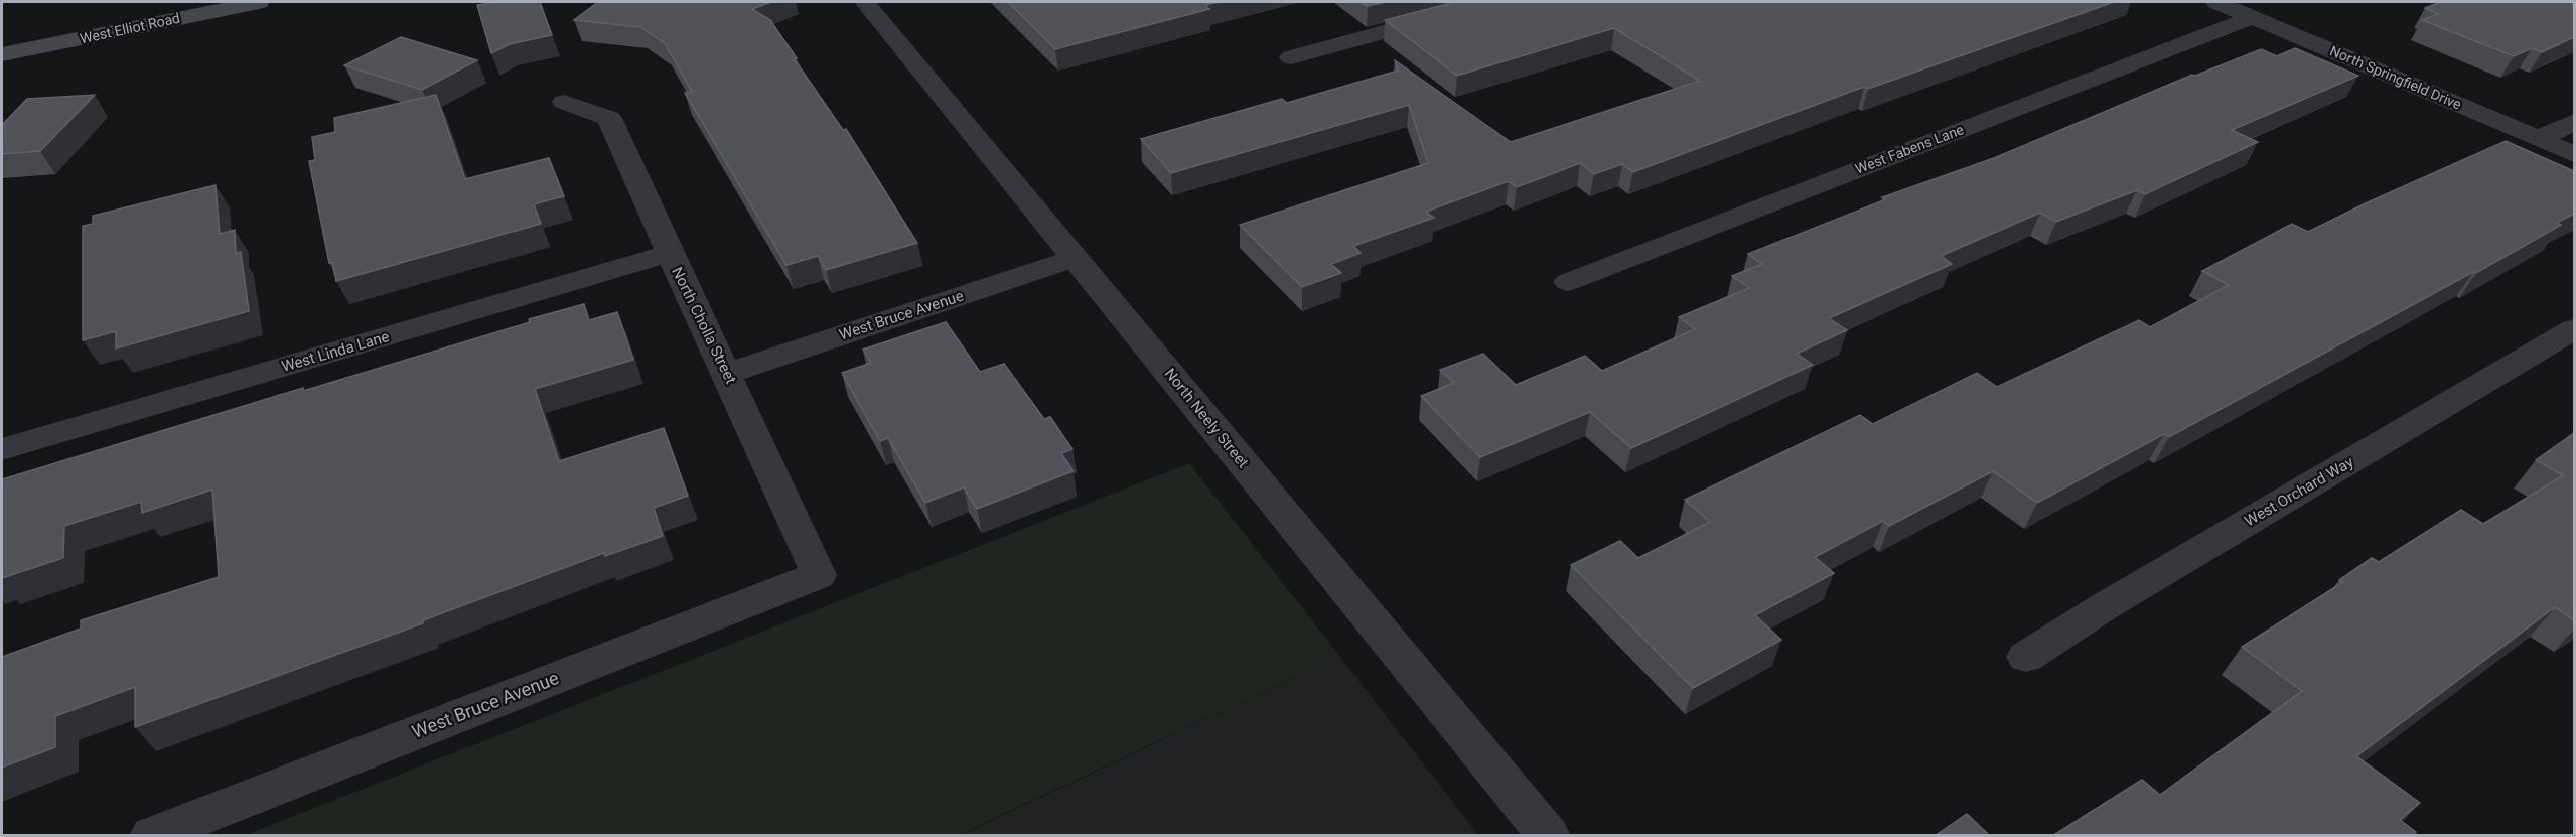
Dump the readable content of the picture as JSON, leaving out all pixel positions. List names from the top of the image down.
{
  "streets": {
    "main road": ["West Elliot Road"],
    "street": [
      "North Springfield Drive",
      "West Fabens Lane",
      "West Bruce Avenue",
      "North Cholla Street",
      "West Linda Lane",
      "North Neely Street",
      "West Orchard Way"
    ]
  },
  "crossings": [
    ["North Springfield Drive", "West Fabens Lane"],
    ["West Bruce Avenue", "North Cholla Street"],
    ["West Bruce Avenue", "North Neely Street"],
    ["North Cholla Street", "West Linda Lane"]
  ]
}
